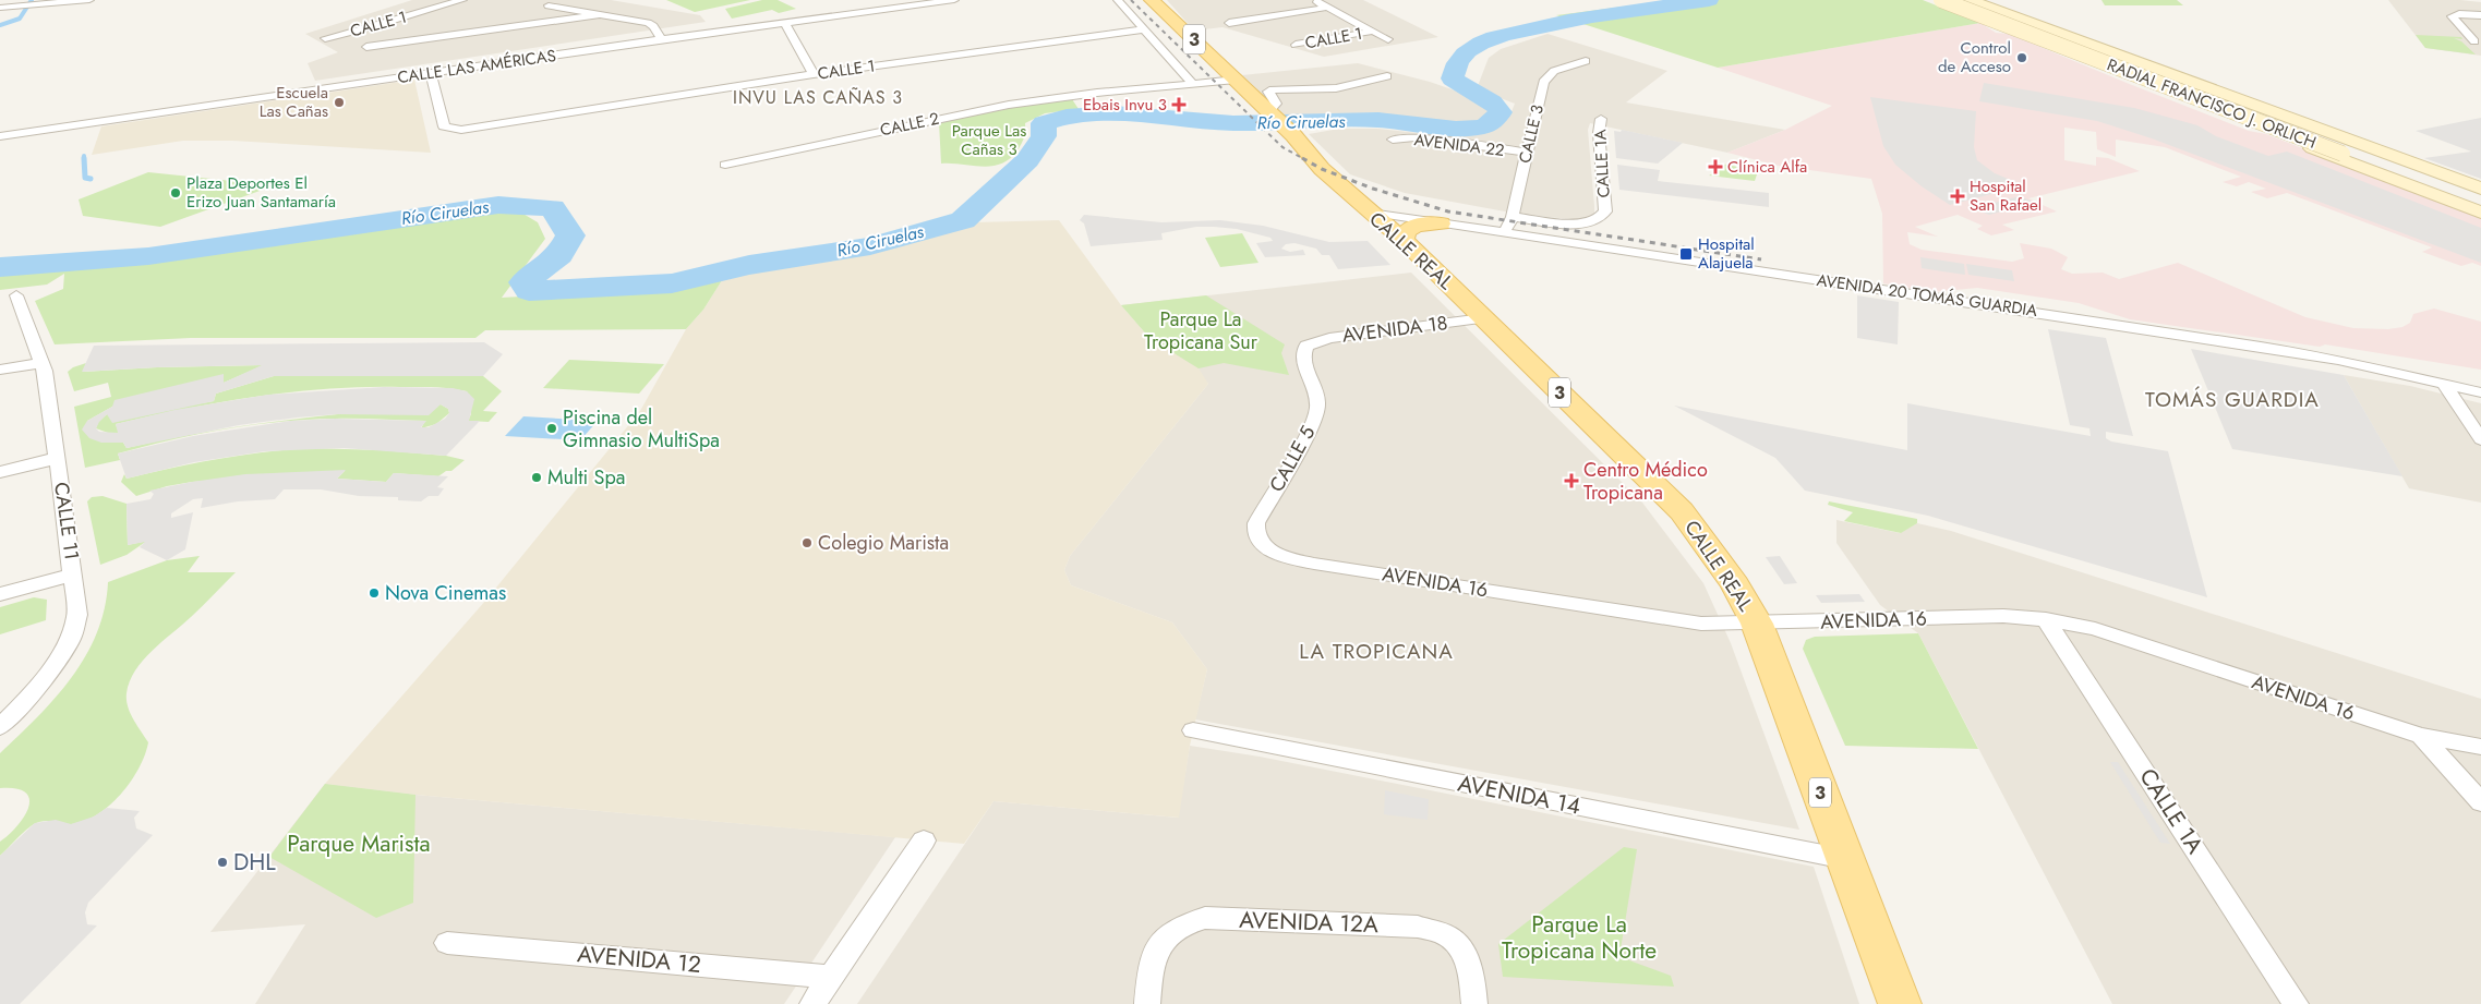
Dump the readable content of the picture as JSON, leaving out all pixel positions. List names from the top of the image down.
{
  "streets": {
    "main road": ["3", "RADIAL FRANCISCO J. ORLICH", "CALLE REAL"],
    "street": [
      "CALLE 1",
      "CALLE LAS AMÉRICAS",
      "CALLE 2",
      "CALLE 3",
      "AVENIDA 22",
      "CALLE 1A",
      "AVENIDA 20 TOMÁS GUARDIA",
      "AVENIDA 18",
      "CALLE 5",
      "CALLE 11",
      "AVENIDA 16",
      "AVENIDA 14",
      "AVENIDA 12A",
      "AVENIDA 12"
    ]
  },
  "crossings": [
    ["CALLE 1", "CALLE LAS AMÉRICAS"],
    ["CALLE 2", "CALLE REAL"],
    ["CALLE 3", "AVENIDA 22"],
    ["CALLE 3", "CALLE 1A"],
    ["CALLE 3", "AVENIDA 20 TOMÁS GUARDIA"],
    ["CALLE 1A", "AVENIDA 16"],
    ["CALLE REAL", "AVENIDA 20 TOMÁS GUARDIA"],
    ["CALLE REAL", "AVENIDA 18"],
    ["CALLE REAL", "AVENIDA 16"],
    ["CALLE REAL", "AVENIDA 14"],
    ["AVENIDA 18", "CALLE 5"],
    ["CALLE 5", "AVENIDA 16"]
  ],
  "districts": ["INVU LAS CAÑAS 3", "TOMÁS GUARDIA", "LA TROPICANA"],
  "water": ["Río Ciruelas"],
  "parks": [
    "Parque Las Cañas 3",
    "Parque La Tropicana Sur",
    "Parque Marista",
    "Parque La Tropicana Norte"
  ],
  "places": {
    "other": [
      "Control de Acceso",
      "Escuela Las Cañas",
      "Plaza Deportes El Erizo Juan Santamaría",
      "Piscina del Gimnasio MultiSpa",
      "Multi Spa",
      "Colegio Marista",
      "Nova Cinemas",
      "DHL"
    ],
    "health": [
      "Ebais Invu 3",
      "Clínica Alfa",
      "Hospital San Rafael",
      "Centro Médico Tropicana"
    ],
    "transit": ["Hospital Alajuela"]
  }
}
